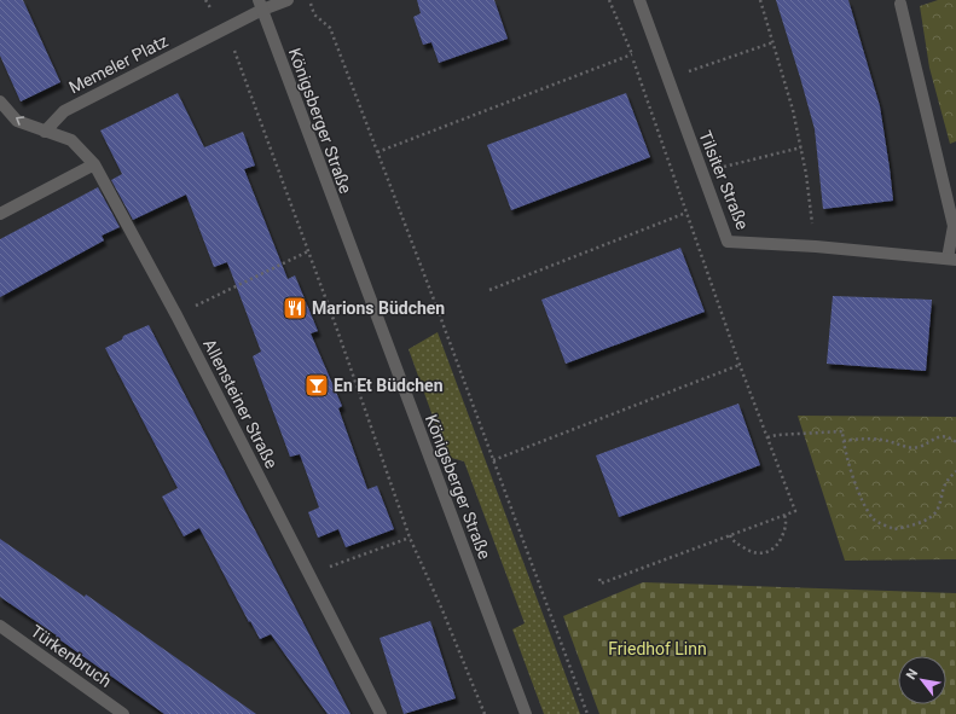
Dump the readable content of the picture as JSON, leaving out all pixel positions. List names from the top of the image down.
{
  "streets": {
    "street": [
      "Memeler Platz",
      "Königsberger Straße",
      "Tilsiter Straße",
      "Allensteiner Straße",
      "Türkenbruch"
    ]
  },
  "crossings": [
    ["Memeler Platz", "Königsberger Straße"],
    ["Memeler Platz", "Allensteiner Straße"]
  ],
  "parks": ["Friedhof Linn"],
  "places": {
    "restaurant": ["Marions Büdchen"],
    "bar": ["En Et Büdchen"]
  },
  "north": "top left"
}
